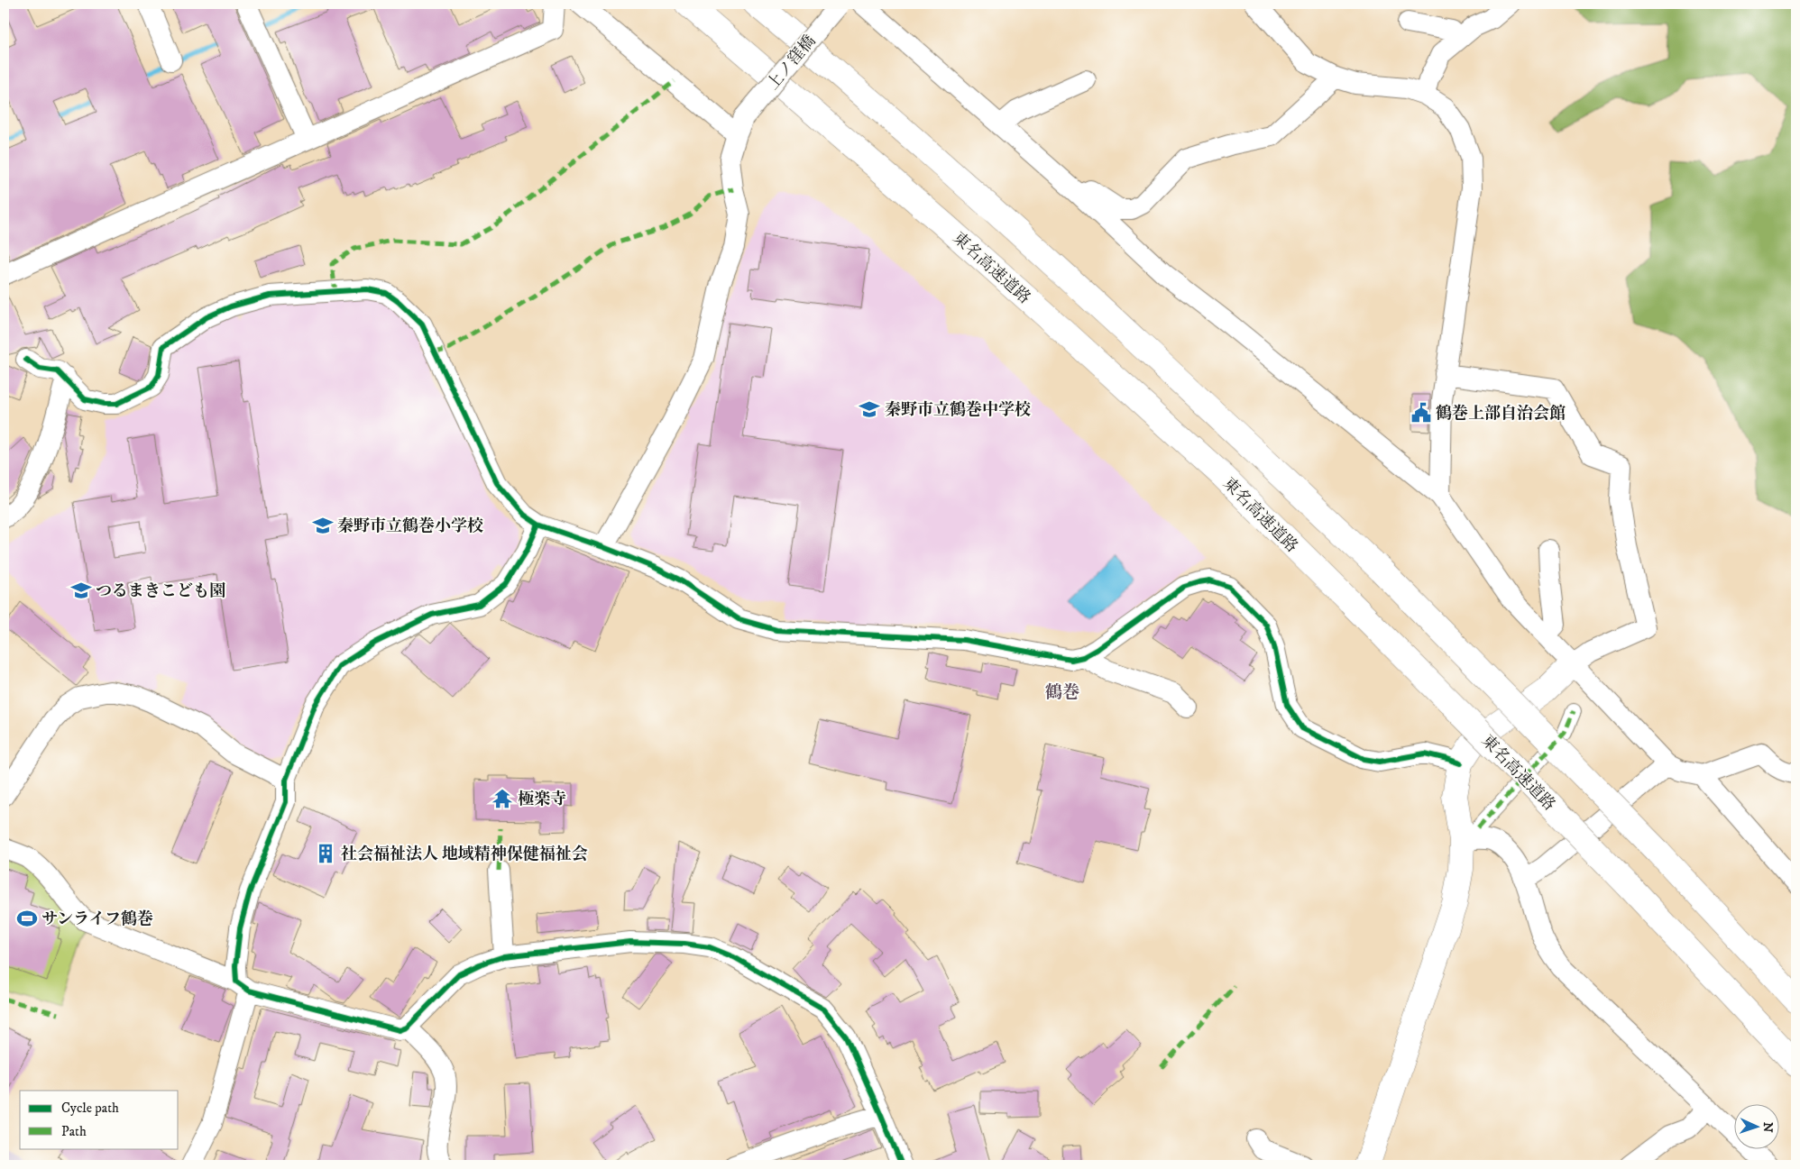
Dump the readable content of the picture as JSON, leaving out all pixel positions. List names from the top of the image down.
{
  "streets": {
    "main road": ["東名高速道路"],
    "street": ["上ノ窪橋"]
  },
  "districts": ["鶴巻"],
  "places": {
    "school or university": ["秦野市立鶴巻中学校", "秦野市立鶴巻小学校", "つるまきこども園"],
    "public building": ["鶴巻上部自治会館"],
    "temple": ["極楽寺"],
    "building": ["社会福祉法人 地域精神保健福祉会"],
    "sports": ["サンライフ鶴巻"]
  },
  "legend": ["Cycle path", "Path"],
  "north": "right"
}
